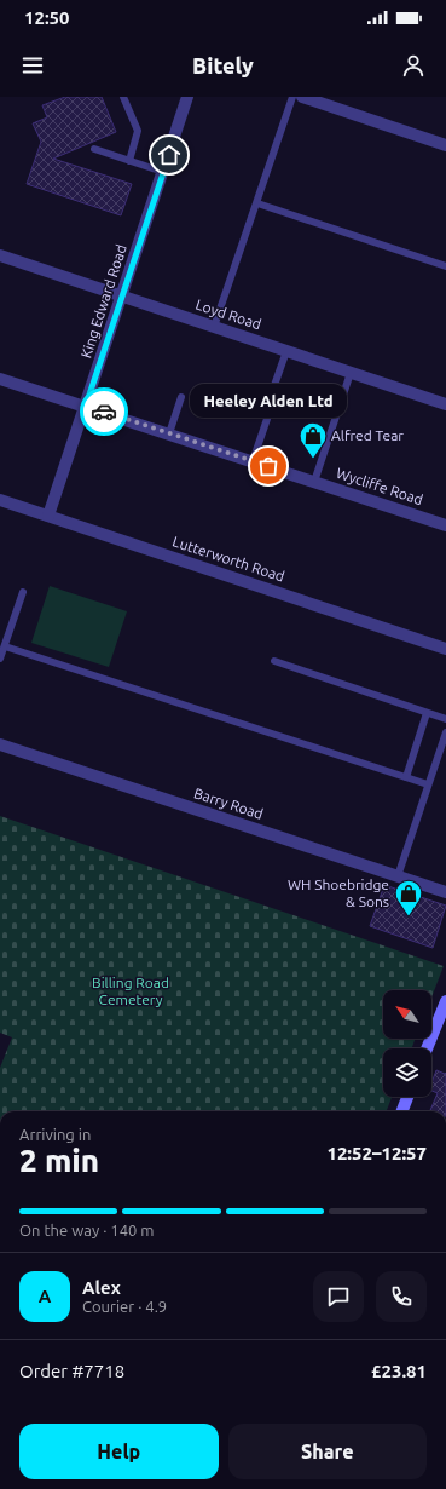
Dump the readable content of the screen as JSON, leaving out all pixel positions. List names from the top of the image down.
{
  "streets": {
    "street": [
      "King Edward Road",
      "Loyd Road",
      "Wycliffe Road",
      "Lutterworth Road",
      "Barry Road"
    ]
  },
  "crossings": [
    ["King Edward Road", "Loyd Road"],
    ["King Edward Road", "Wycliffe Road"],
    ["King Edward Road", "Lutterworth Road"]
  ],
  "parks": ["Billing Road Cemetery"],
  "places": {
    "shop": ["Alfred Tear", "WH Shoebridge & Sons"],
    "other": ["Heeley Alden Ltd"]
  },
  "north": "top left",
  "page": {
    "status": "12:50",
    "header": "Bitely",
    "bubble": "Heeley Alden Ltd",
    "heading": ["2 min", "Arriving in", "12:52–12:57"],
    "panel": [
      "Alex",
      "Courier · 4.9",
      "Order #7718",
      "£23.81"
    ],
    "bar": "On the way · 140 m",
    "round": "A",
    "buttons": ["Help", "Share"]
  }
}
